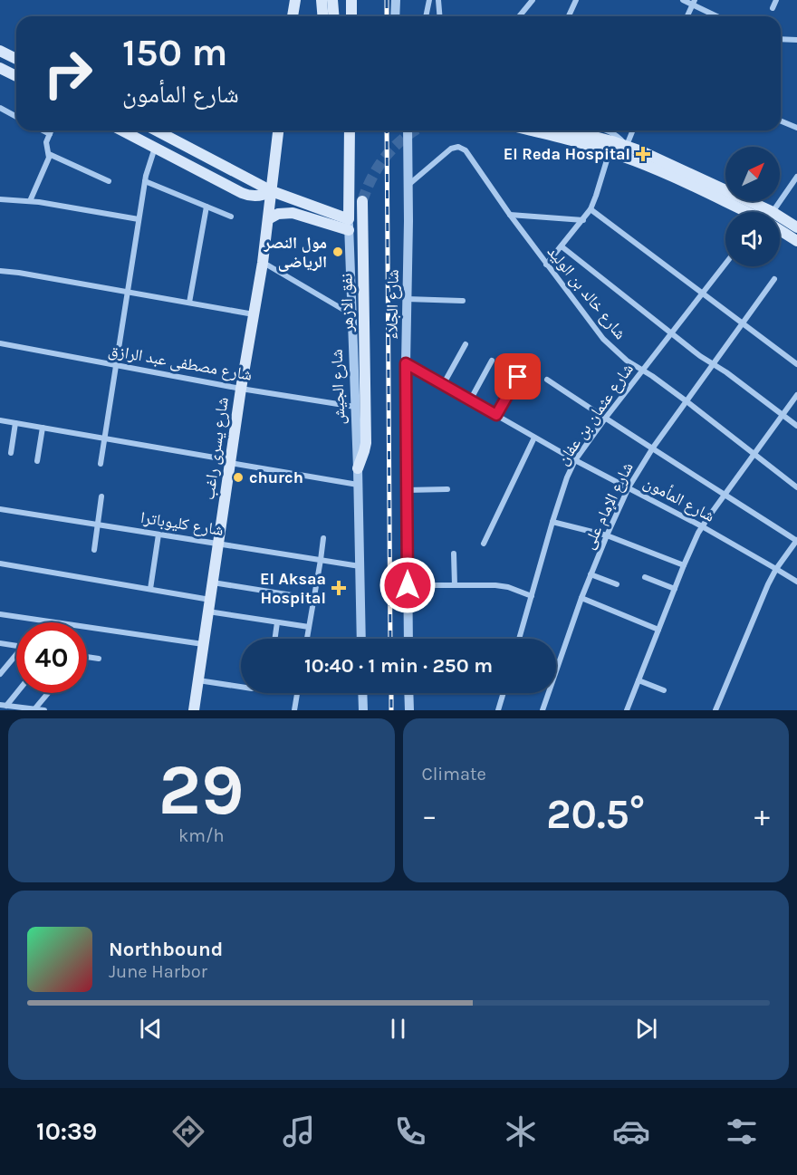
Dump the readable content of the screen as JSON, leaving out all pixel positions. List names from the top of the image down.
{
  "streets": {
    "main road": ["نفق الازهر", "شارع الجيش", "شارع يسرى راغب"],
    "street": [
      "شارع خالد بن الوليد",
      "شارع الجلاء",
      "شارع مصطفى عبد الرازق",
      "شارع عثمان بن عفان",
      "شارع المأمون",
      "شارع الإمام على",
      "شارع كليوباترا"
    ]
  },
  "crossings": [
    ["شارع خالد بن الوليد", "شارع الجلاء"],
    ["شارع خالد بن الوليد", "شارع عثمان بن عفان"],
    ["شارع خالد بن الوليد", "شارع الإمام على"],
    ["نفق الازهر", "شارع الجيش"],
    ["شارع الجلاء", "شارع المأمون"],
    ["شارع مصطفى عبد الرازق", "شارع الجيش"],
    ["شارع مصطفى عبد الرازق", "شارع يسرى راغب"],
    ["شارع الجيش", "شارع كليوباترا"],
    ["شارع عثمان بن عفان", "شارع المأمون"],
    ["شارع يسرى راغب", "شارع كليوباترا"],
    ["شارع المأمون", "شارع الإمام على"]
  ],
  "places": {
    "health": ["El Reda Hospital", "El Aksaa Hospital"],
    "other": ["مول النصر الرياضى", "church"]
  },
  "north": "top right",
  "page": {
    "turn": ["150 m", "شارع المأمون"],
    "limit": "40",
    "trip": "10:40 · 1 min · 250 m",
    "tile": [
      ["29", "km/h"],
      "Climate"
    ],
    "heat": ["−", "20.5°", "+"],
    "song": ["Northbound", "June Harbor"],
    "tabs": "10:39"
  }
}
